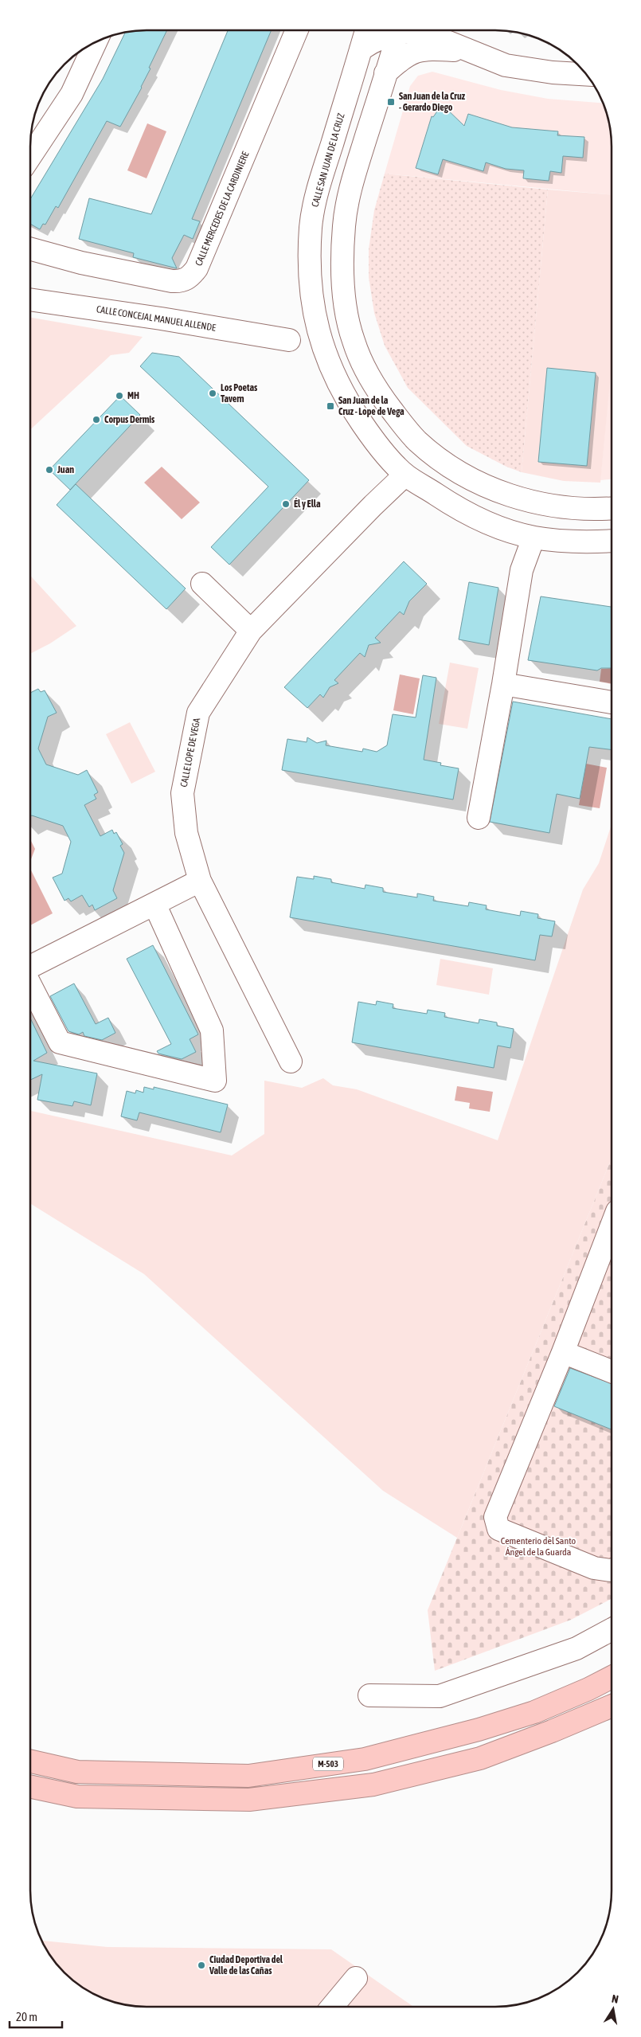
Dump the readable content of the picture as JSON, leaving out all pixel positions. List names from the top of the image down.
{
  "streets": {
    "highway": ["M-503"],
    "street": [
      "CALLE SAN JUAN DE LA CRUZ",
      "CALLE MERCEDES DE LA CARDINIERE",
      "CALLE CONCEJAL MANUEL ALLENDE",
      "CALLE LOPE DE VEGA"
    ]
  },
  "crossings": [
    ["CALLE SAN JUAN DE LA CRUZ", "CALLE CONCEJAL MANUEL ALLENDE"],
    ["CALLE SAN JUAN DE LA CRUZ", "CALLE LOPE DE VEGA"]
  ],
  "parks": ["Cementerio del Santo Ángel de la Guarda"],
  "places": {
    "transit": ["San Juan de la Cruz - Gerardo Diego", "San Juan de la Cruz - Lope de Vega"],
    "other": [
      "Los Poetas Tavern",
      "MH",
      "Corpus Dermis",
      "Juan",
      "Él y Ella",
      "Ciudad Deportiva del Valle de las Cañas"
    ]
  },
  "scale_bar": "20 m",
  "north": "top"
}
